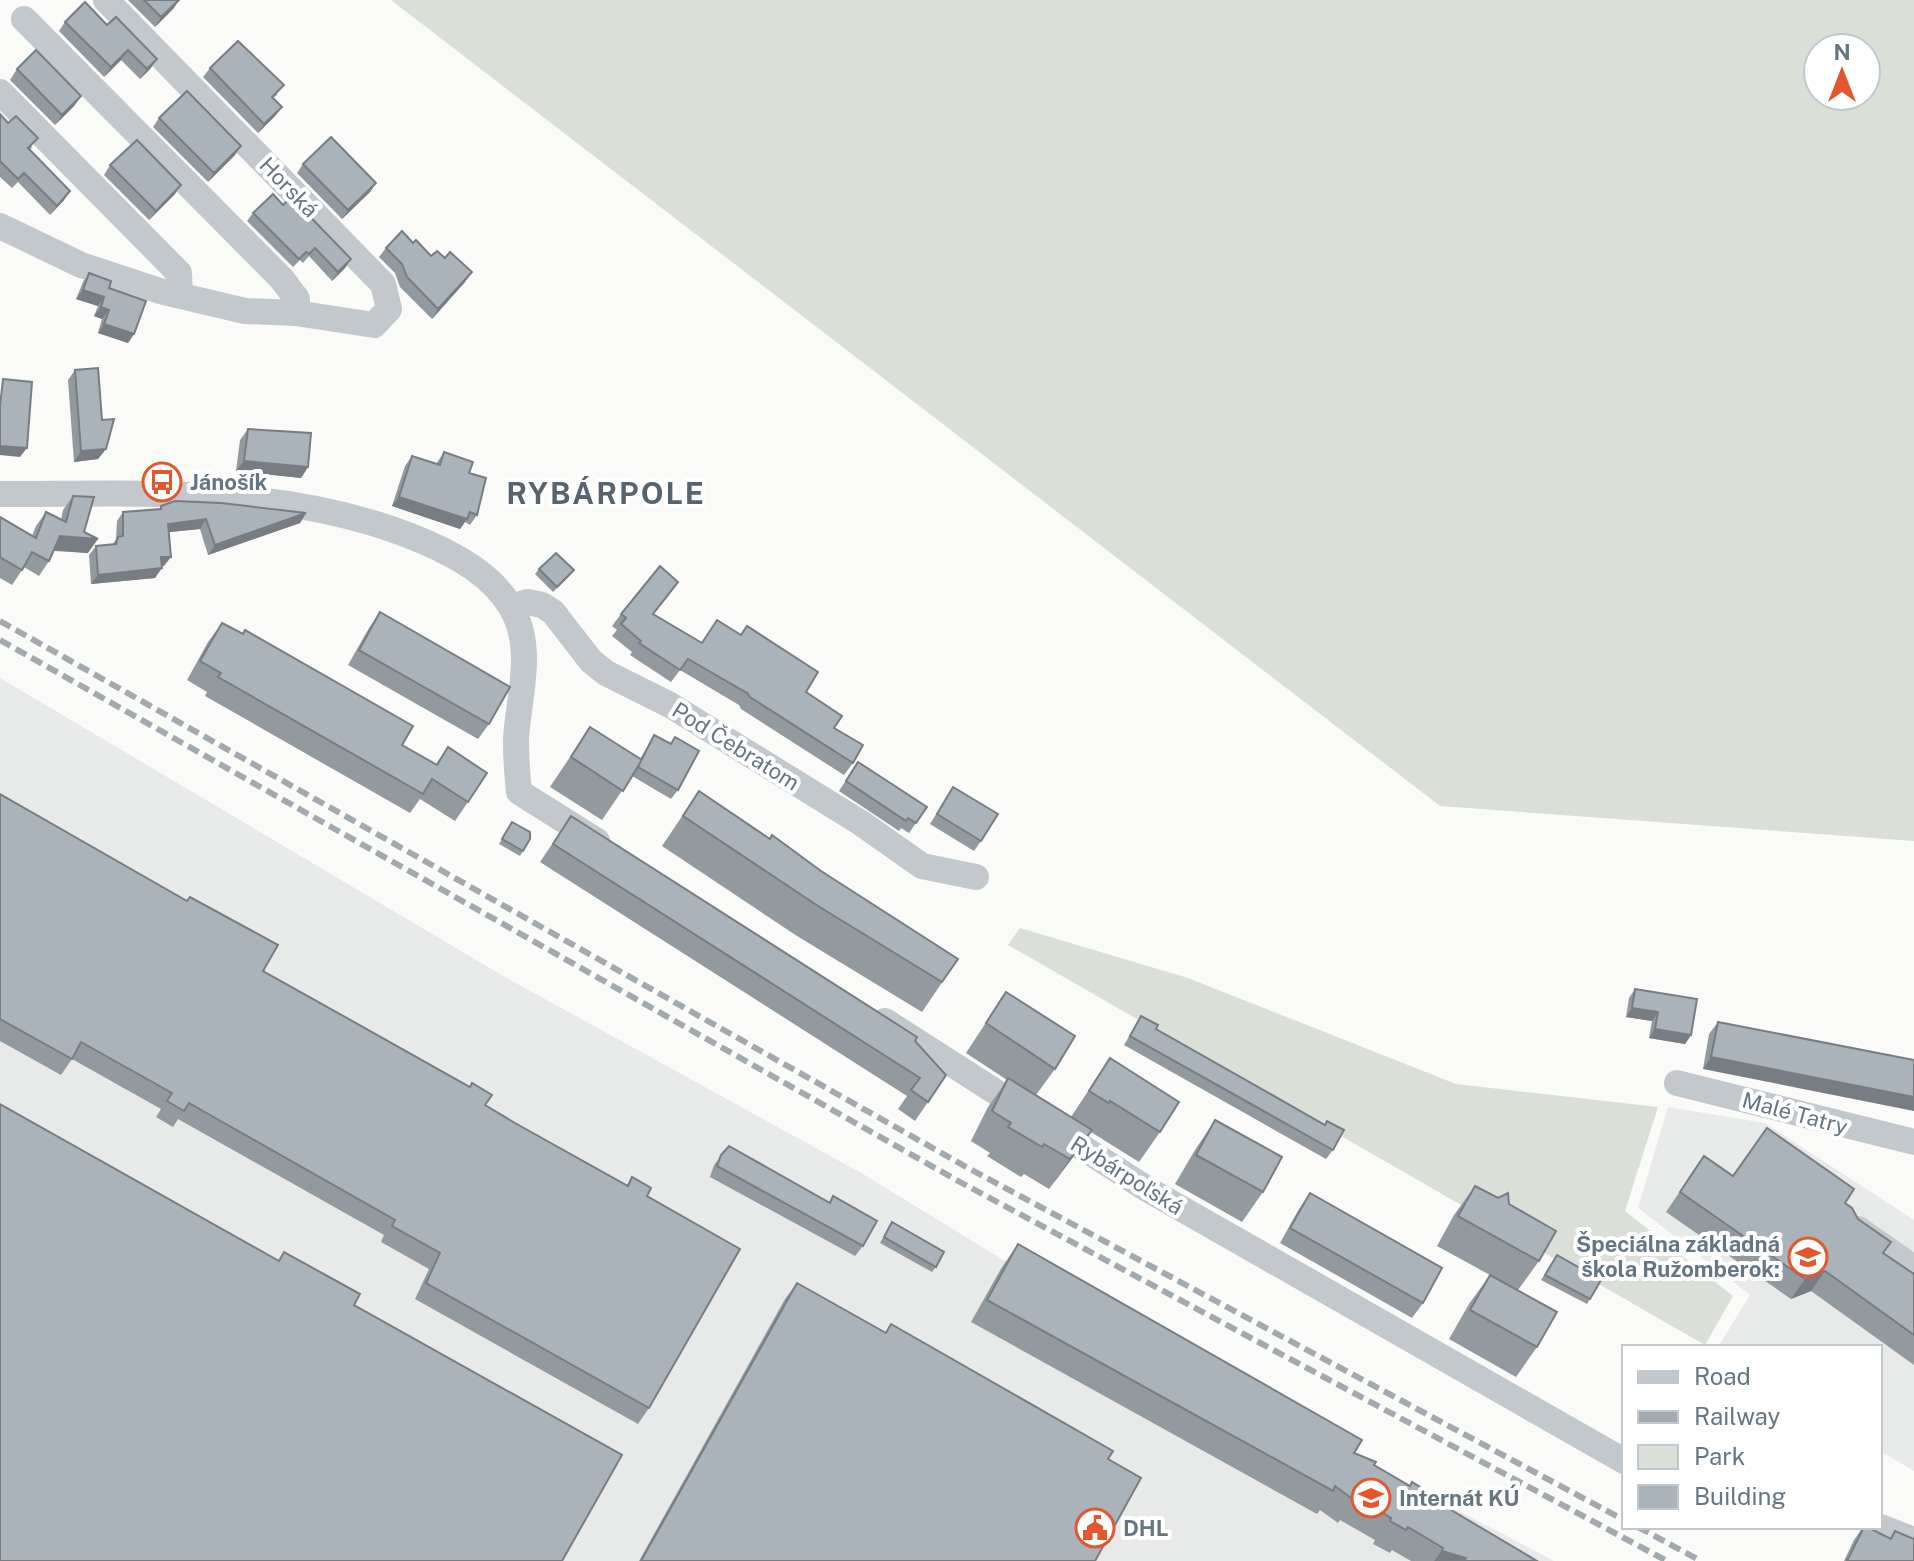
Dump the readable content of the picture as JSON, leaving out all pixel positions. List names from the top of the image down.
{
  "streets": {
    "street": [
      "Horská",
      "Pod Čebratom",
      "Malé Tatry",
      "Rybárpoľská"
    ]
  },
  "districts": ["RYBÁRPOLE"],
  "places": {
    "bus stop": ["Jánošík"],
    "school or university": ["Špeciálna základná škola Ružomberok:", "Internát KÚ"],
    "public building": ["DHL"]
  },
  "legend": [
    "Road",
    "Railway",
    "Park",
    "Building"
  ],
  "north": "top"
}
